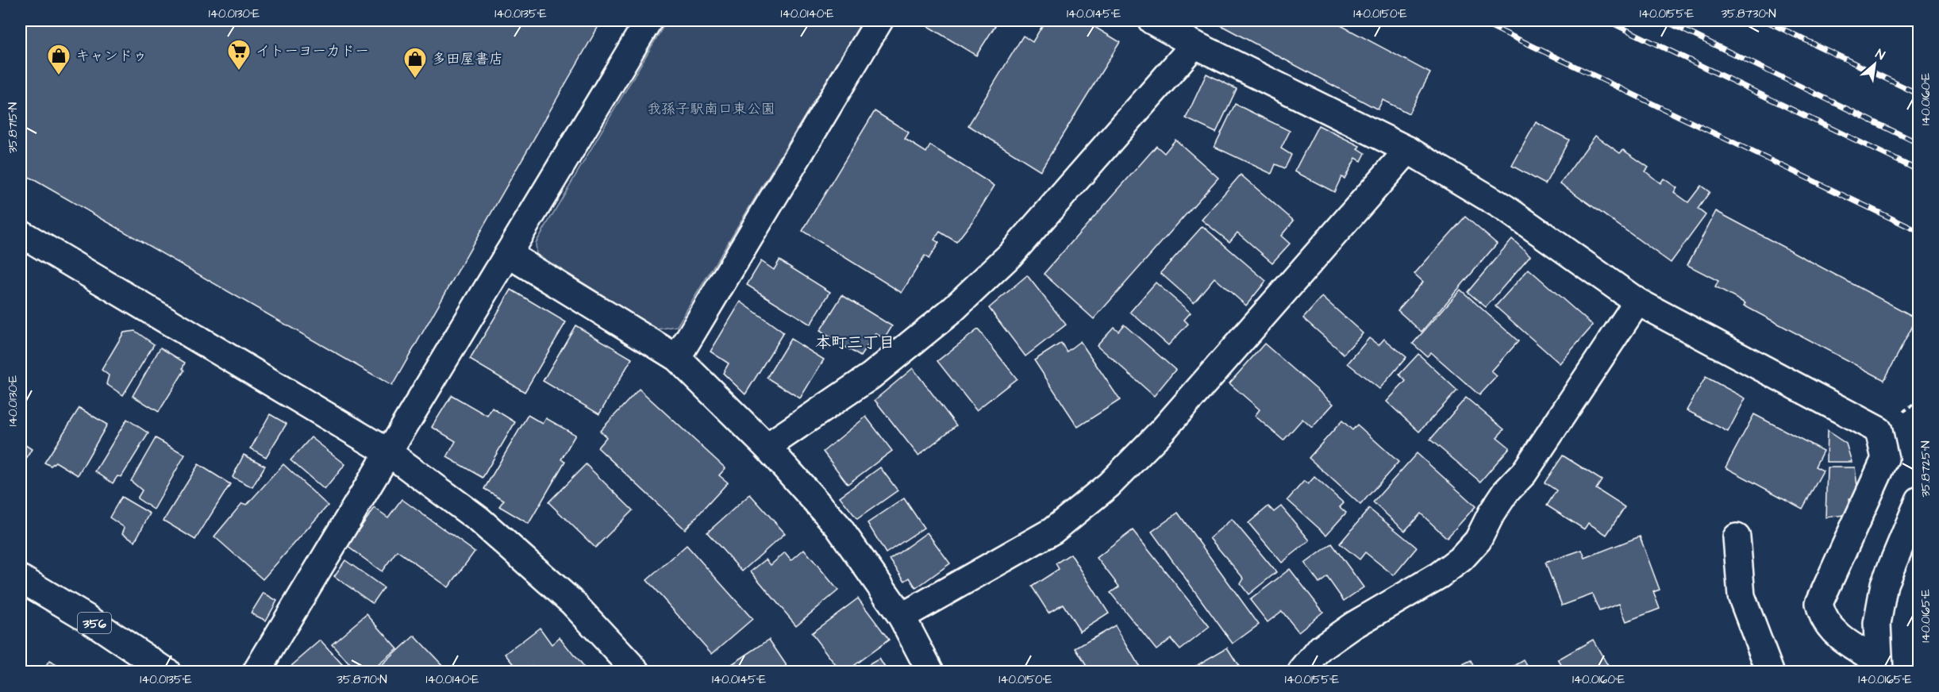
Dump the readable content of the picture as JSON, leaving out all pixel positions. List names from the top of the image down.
{
  "streets": {
    "main road": ["356"]
  },
  "districts": ["本町三丁目"],
  "parks": ["我孫子駅南口東公園"],
  "places": {
    "supermarket": ["イトーヨーカドー"],
    "shop": ["キャンドゥ", "多田屋書店"]
  },
  "north": "top right",
  "coordinates": [
    "140.0130°E",
    "140.0135°E",
    "140.0140°E",
    "140.0145°E",
    "140.0150°E",
    "140.0155°E",
    "35.8730°N",
    "140.0160°E",
    "35.8715°N",
    "35.8725°N",
    "140.0165°E",
    "35.8710°N"
  ]
}
